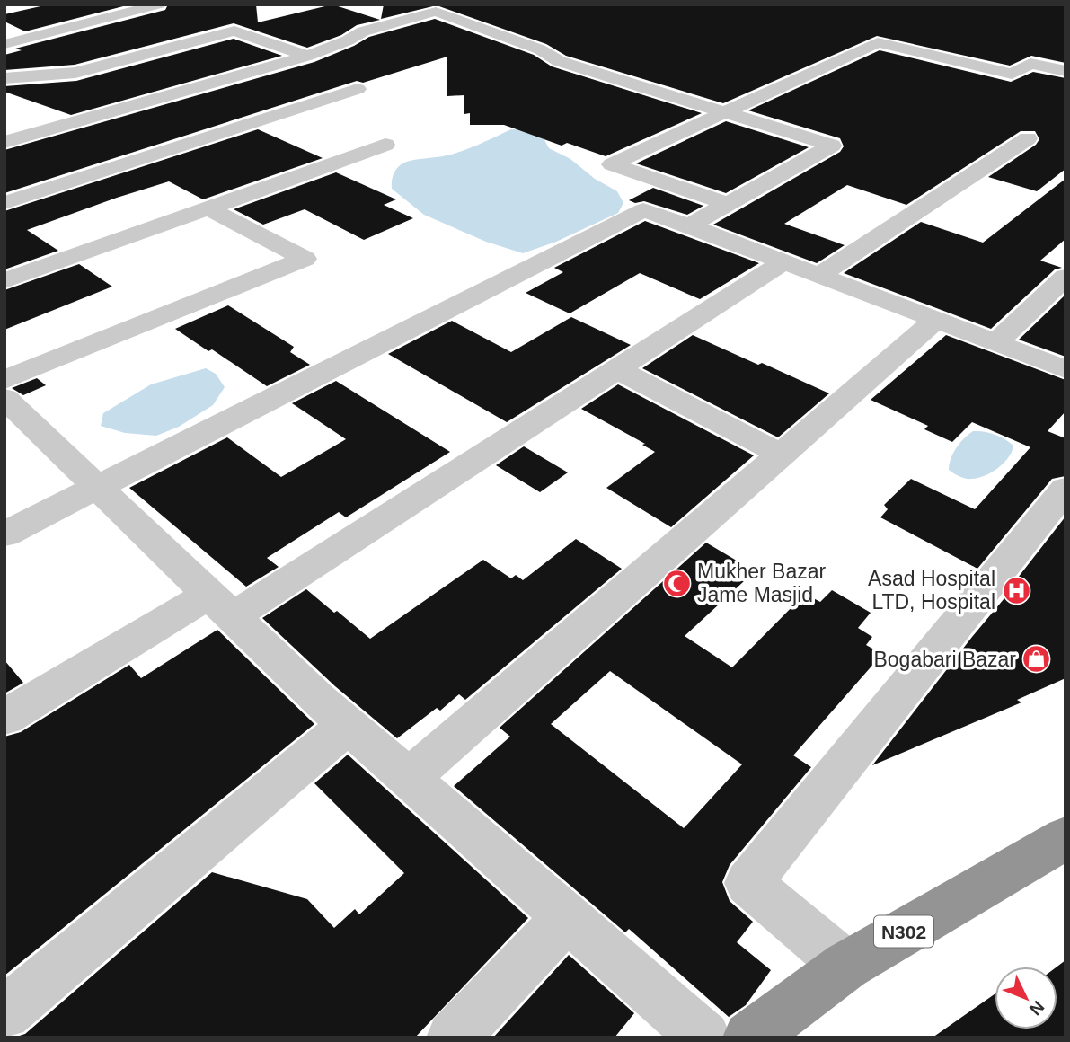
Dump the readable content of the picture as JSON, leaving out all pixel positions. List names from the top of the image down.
{
  "streets": {
    "highway": ["N302"]
  },
  "places": {
    "mosque": ["Mukher Bazar Jame Masjid"],
    "hospital": ["Asad Hospital LTD, Hospital"],
    "shop": ["Bogabari Bazar"]
  },
  "north": "bottom right"
}
